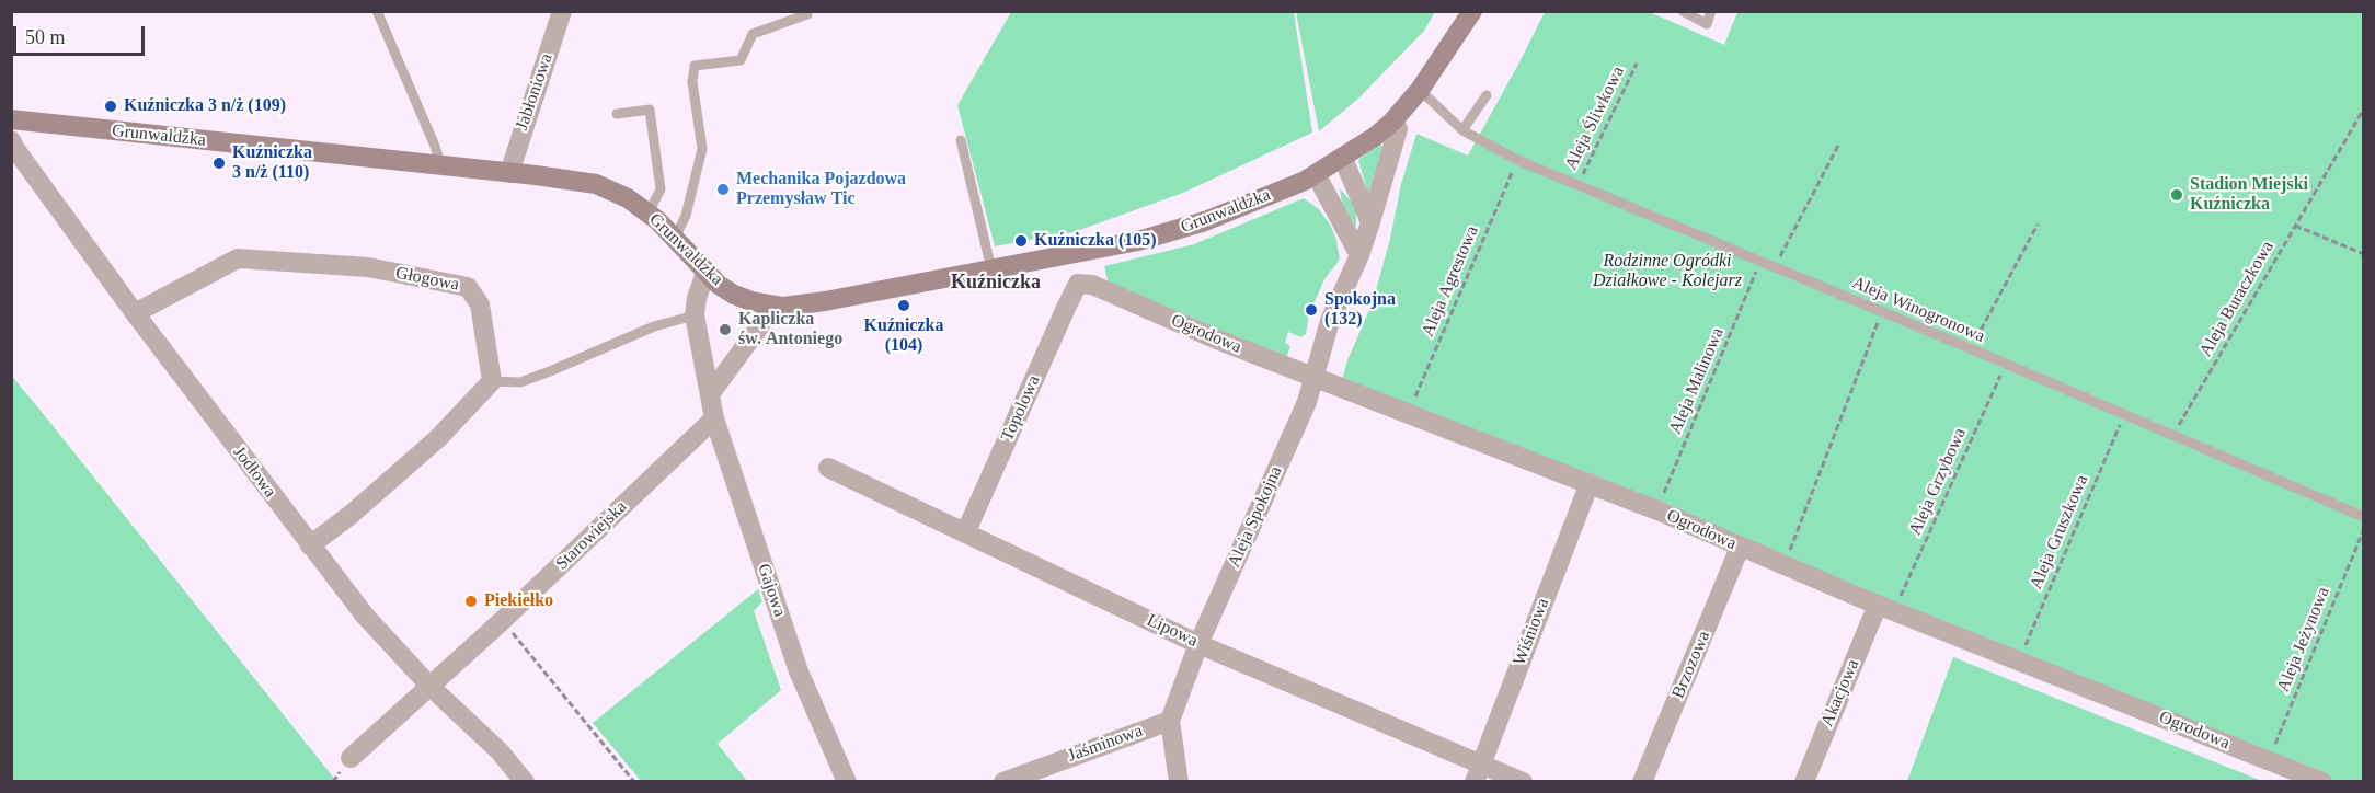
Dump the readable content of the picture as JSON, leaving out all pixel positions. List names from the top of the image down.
{
  "streets": {
    "street": [
      "Jabłoniowa",
      "Grunwaldzka",
      "Głogowa",
      "Ogrodowa",
      "Topolowa",
      "Jodłowa",
      "Aleja Spokojna",
      "Starowiejska",
      "Gajowa",
      "Lipowa",
      "Wiśniowa",
      "Brzozowa",
      "Akacjowa",
      "Jaśminowa"
    ],
    "lane": ["Aleja Winogronowa"],
    "path": [
      "Aleja Śliwkowa",
      "Aleja Agrestowa",
      "Aleja Buraczkowa",
      "Aleja Malinowa",
      "Aleja Grzybowa",
      "Aleja Gruszkowa",
      "Aleja Jeżynowa"
    ]
  },
  "crossings": [
    ["Jabłoniowa", "Grunwaldzka"],
    ["Aleja Śliwkowa", "Aleja Winogronowa"],
    ["Grunwaldzka", "Aleja Winogronowa"],
    ["Grunwaldzka", "Aleja Spokojna"],
    ["Grunwaldzka", "Gajowa"],
    ["Głogowa", "Jodłowa"],
    ["Aleja Agrestowa", "Aleja Winogronowa"],
    ["Aleja Agrestowa", "Ogrodowa"],
    ["Aleja Buraczkowa", "Aleja Winogronowa"],
    ["Aleja Winogronowa", "Aleja Malinowa"],
    ["Aleja Winogronowa", "Aleja Grzybowa"],
    ["Aleja Winogronowa", "Aleja Gruszkowa"],
    ["Ogrodowa", "Aleja Malinowa"],
    ["Ogrodowa", "Topolowa"],
    ["Ogrodowa", "Aleja Grzybowa"],
    ["Ogrodowa", "Aleja Spokojna"],
    ["Ogrodowa", "Aleja Gruszkowa"],
    ["Ogrodowa", "Wiśniowa"],
    ["Ogrodowa", "Aleja Jeżynowa"],
    ["Ogrodowa", "Brzozowa"],
    ["Ogrodowa", "Akacjowa"],
    ["Topolowa", "Lipowa"],
    ["Jodłowa", "Starowiejska"],
    ["Aleja Grzybowa", "Akacjowa"],
    ["Aleja Spokojna", "Lipowa"],
    ["Aleja Spokojna", "Jaśminowa"],
    ["Starowiejska", "Gajowa"],
    ["Lipowa", "Wiśniowa"]
  ],
  "districts": ["Kuźniczka"],
  "parks": ["Rodzinne Ogródki Działkowe - Kolejarz"],
  "places": [
    "Kuźniczka 3 n/ż (109)",
    "Kuźniczka 3 n/ż (110)",
    "Mechanika Pojazdowa Przemysław Tic",
    "Stadion Miejski Kuźniczka",
    "Kuźniczka (105)",
    "Kuźniczka (104)",
    "Spokojna (132)",
    "Kapliczka św. Antoniego",
    "Piekiełko"
  ],
  "scale_bar": "50 m"
}
